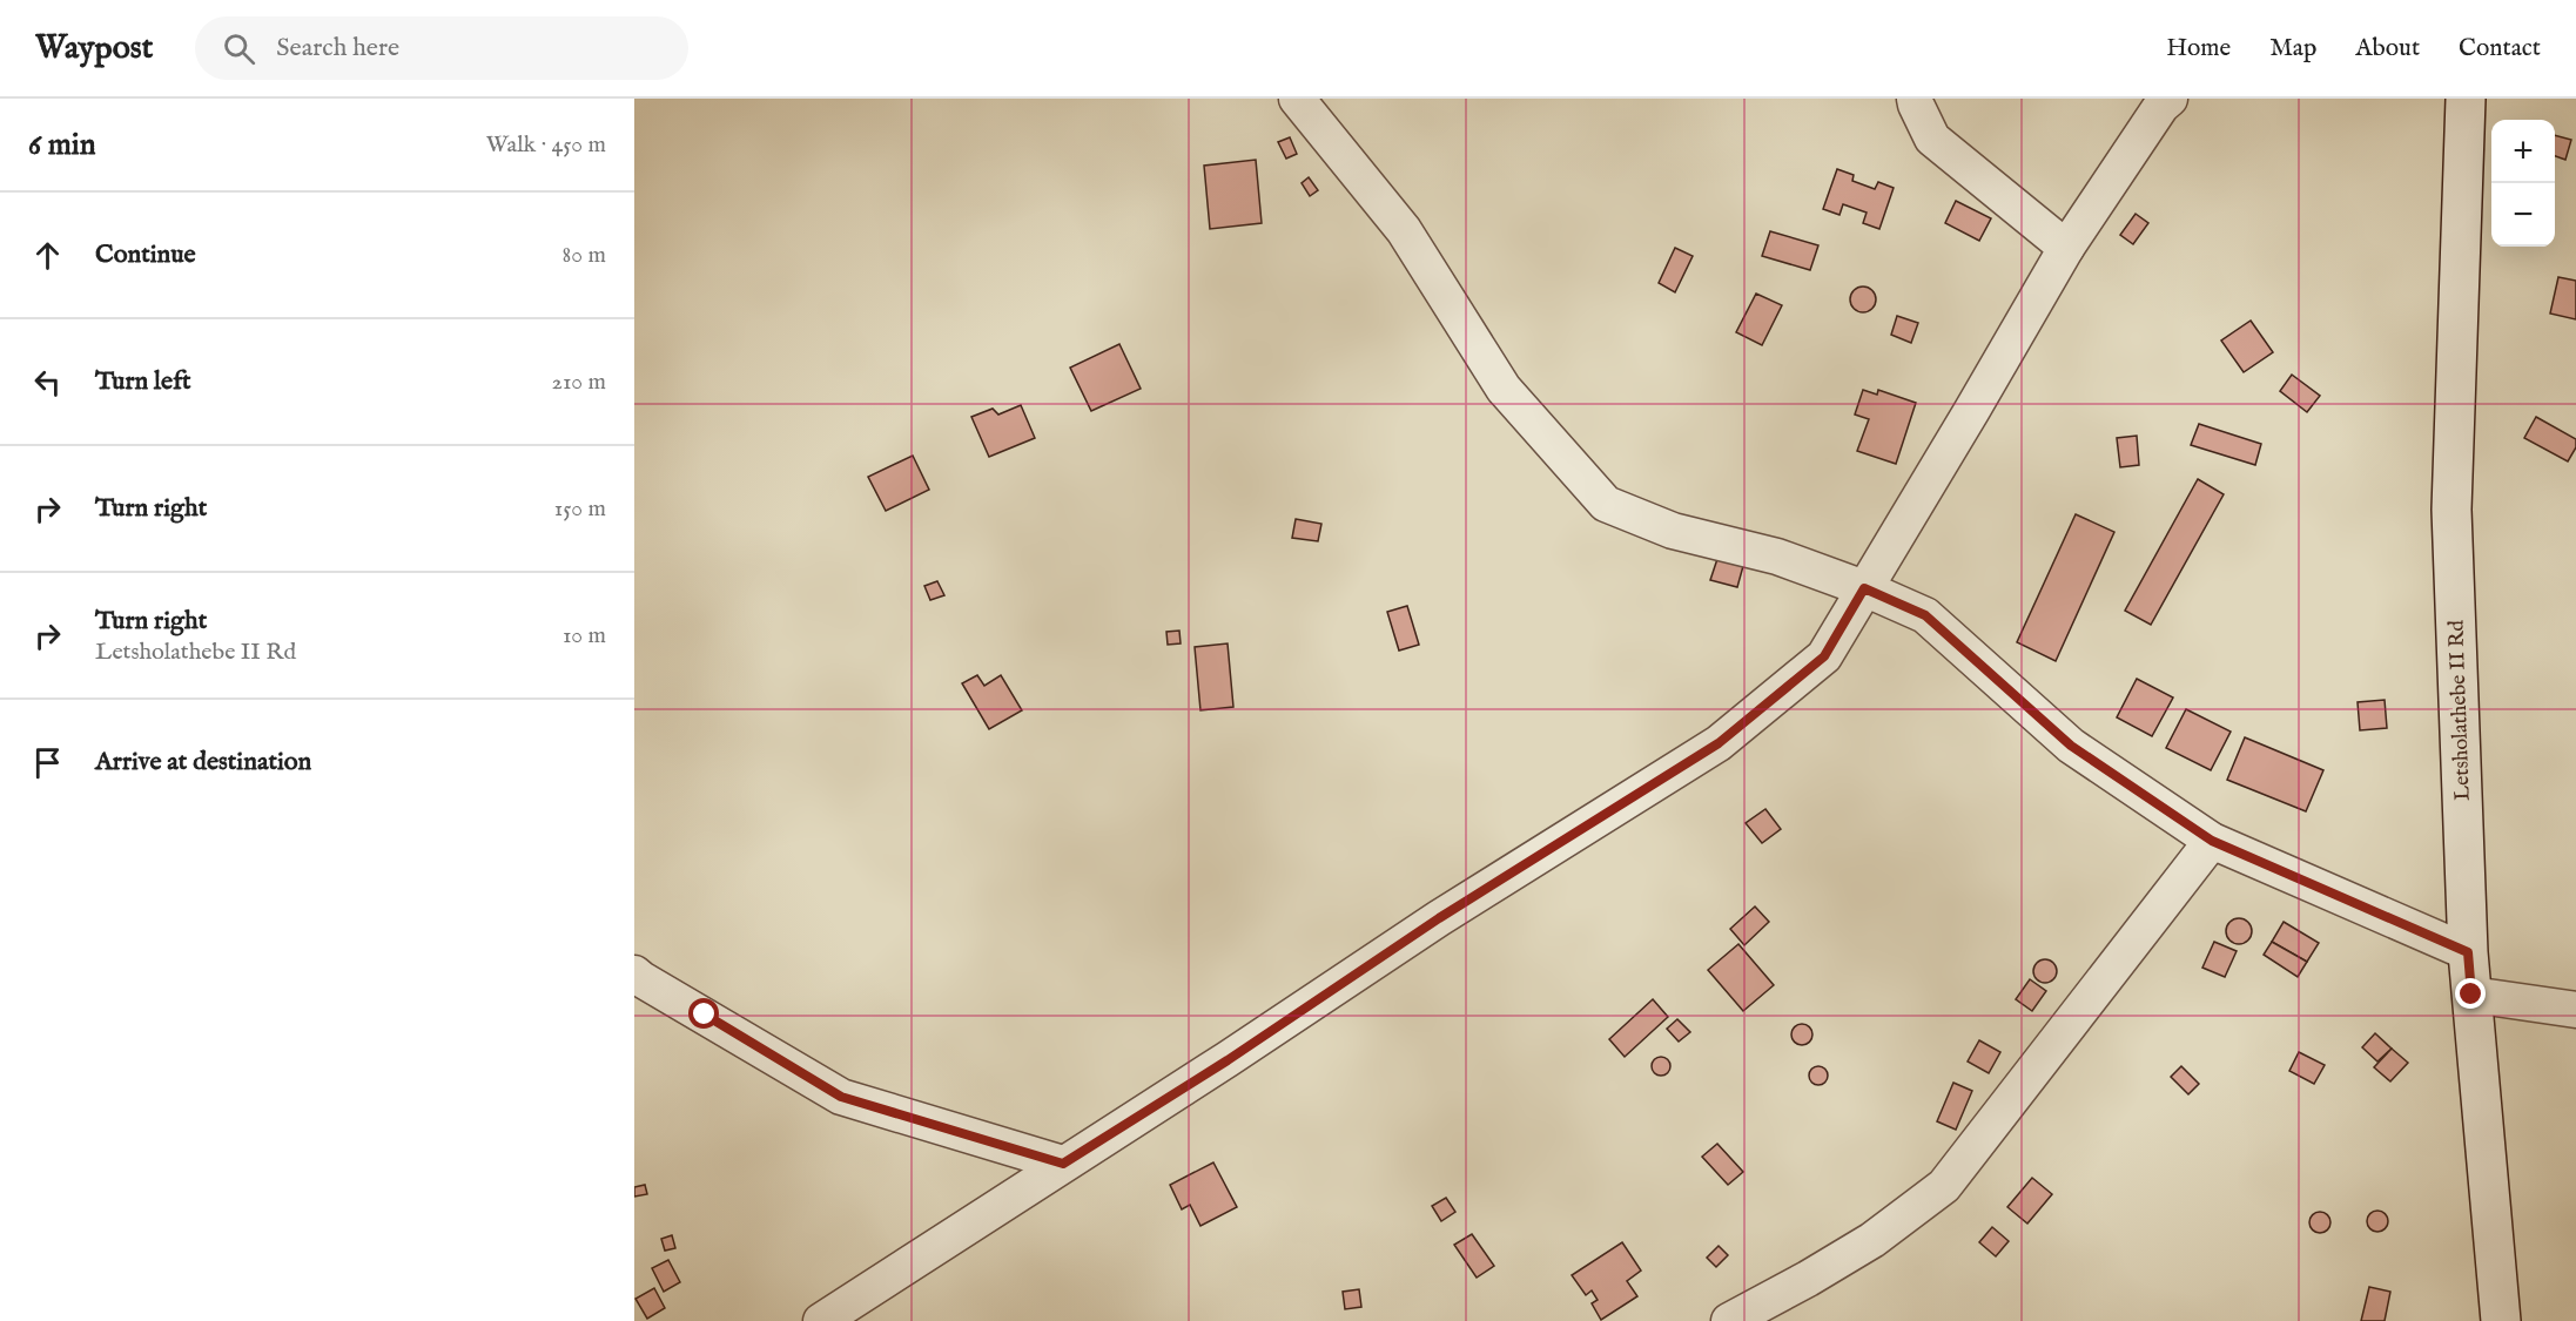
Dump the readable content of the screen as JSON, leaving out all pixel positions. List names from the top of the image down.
{
  "streets": {
    "street": ["Letsholathebe II Rd"]
  },
  "page": {
    "header": "Waypost",
    "search": "Search here",
    "nav": [
      "Home",
      "Map",
      "About",
      "Contact"
    ],
    "heading": ["6 min", "Walk · 450 m"],
    "map_buttons": ["+", "−"],
    "list": [
      ["Continue", "80 m"],
      ["Turn left", "210 m"],
      ["Turn right", "150 m"],
      ["Turn right", "Letsholathebe II Rd", "10 m"],
      "Arrive at destination"
    ]
  }
}
